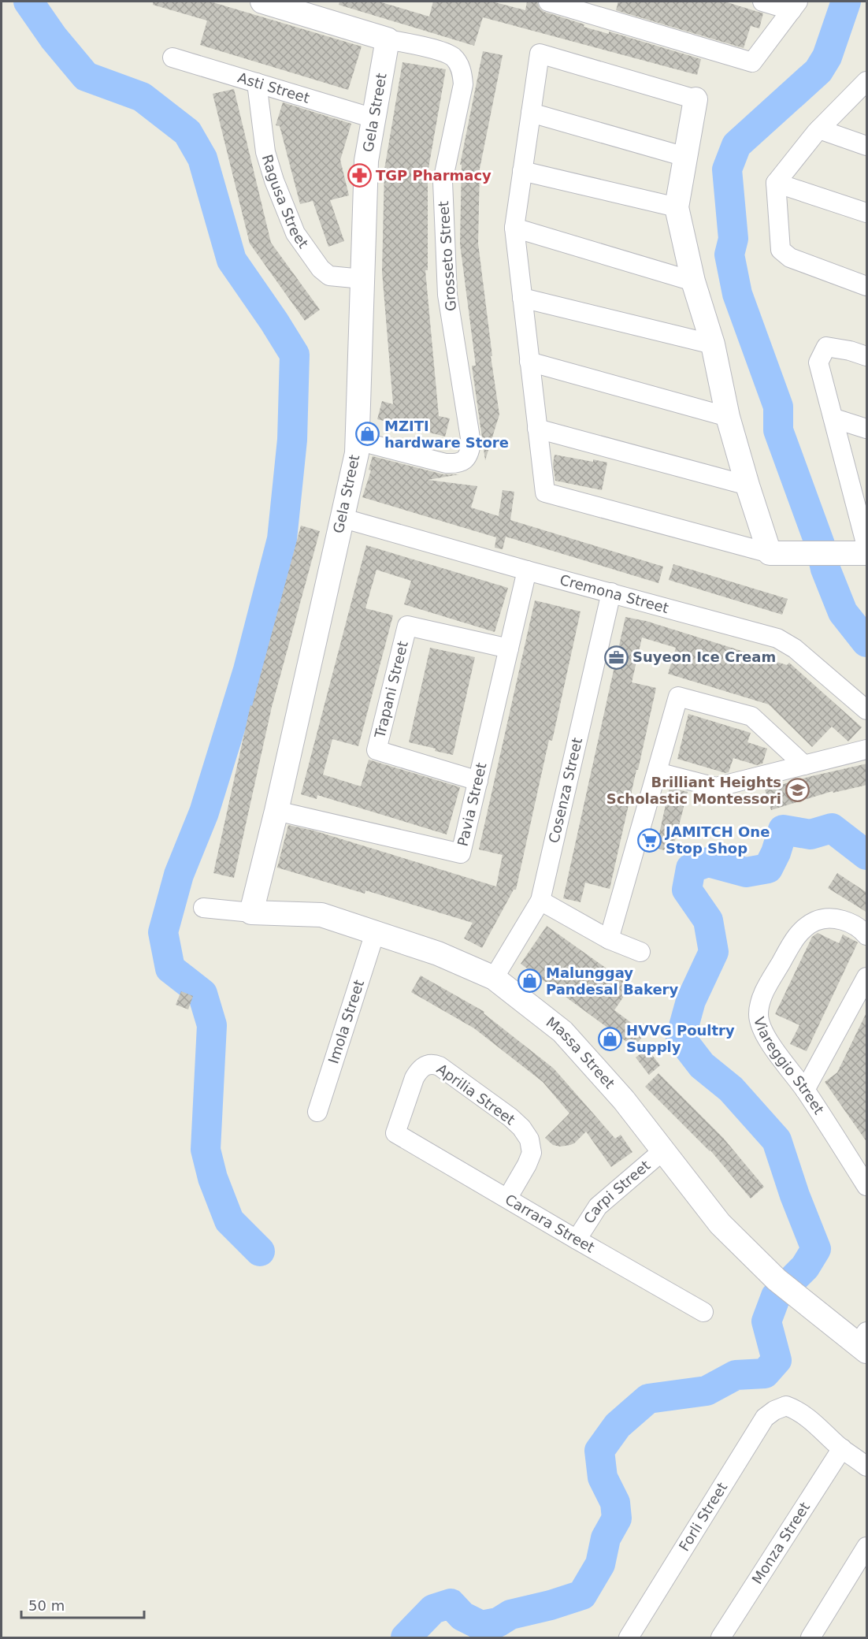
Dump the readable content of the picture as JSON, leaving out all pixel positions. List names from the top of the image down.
{
  "streets": {
    "street": [
      "Asti Street",
      "Gela Street",
      "Ragusa Street",
      "Grosseto Street",
      "Cremona Street",
      "Trapani Street",
      "Cosenza Street",
      "Pavia Street",
      "Imola Street",
      "Massa Street",
      "Viareggio Street",
      "Aprilia Street",
      "Carpi Street",
      "Carrara Street",
      "Forli Street",
      "Monza Street"
    ]
  },
  "crossings": [
    ["Asti Street", "Gela Street"],
    ["Asti Street", "Ragusa Street"],
    ["Gela Street", "Ragusa Street"],
    ["Gela Street", "Grosseto Street"],
    ["Gela Street", "Cremona Street"],
    ["Gela Street", "Pavia Street"],
    ["Gela Street", "Massa Street"],
    ["Cremona Street", "Cosenza Street"],
    ["Cremona Street", "Pavia Street"],
    ["Trapani Street", "Pavia Street"],
    ["Cosenza Street", "Massa Street"],
    ["Imola Street", "Massa Street"],
    ["Massa Street", "Carpi Street"],
    ["Aprilia Street", "Carrara Street"],
    ["Carpi Street", "Carrara Street"],
    ["Forli Street", "Monza Street"]
  ],
  "places": {
    "pharmacy": ["TGP Pharmacy"],
    "shop": ["MZITI hardware Store", "Malunggay Pandesal Bakery", "HVVG Poultry Supply"],
    "office": ["Suyeon Ice Cream"],
    "school or university": ["Brilliant Heights Scholastic Montessori"],
    "supermarket": ["JAMITCH One Stop Shop"]
  },
  "scale_bar": "50 m"
}
